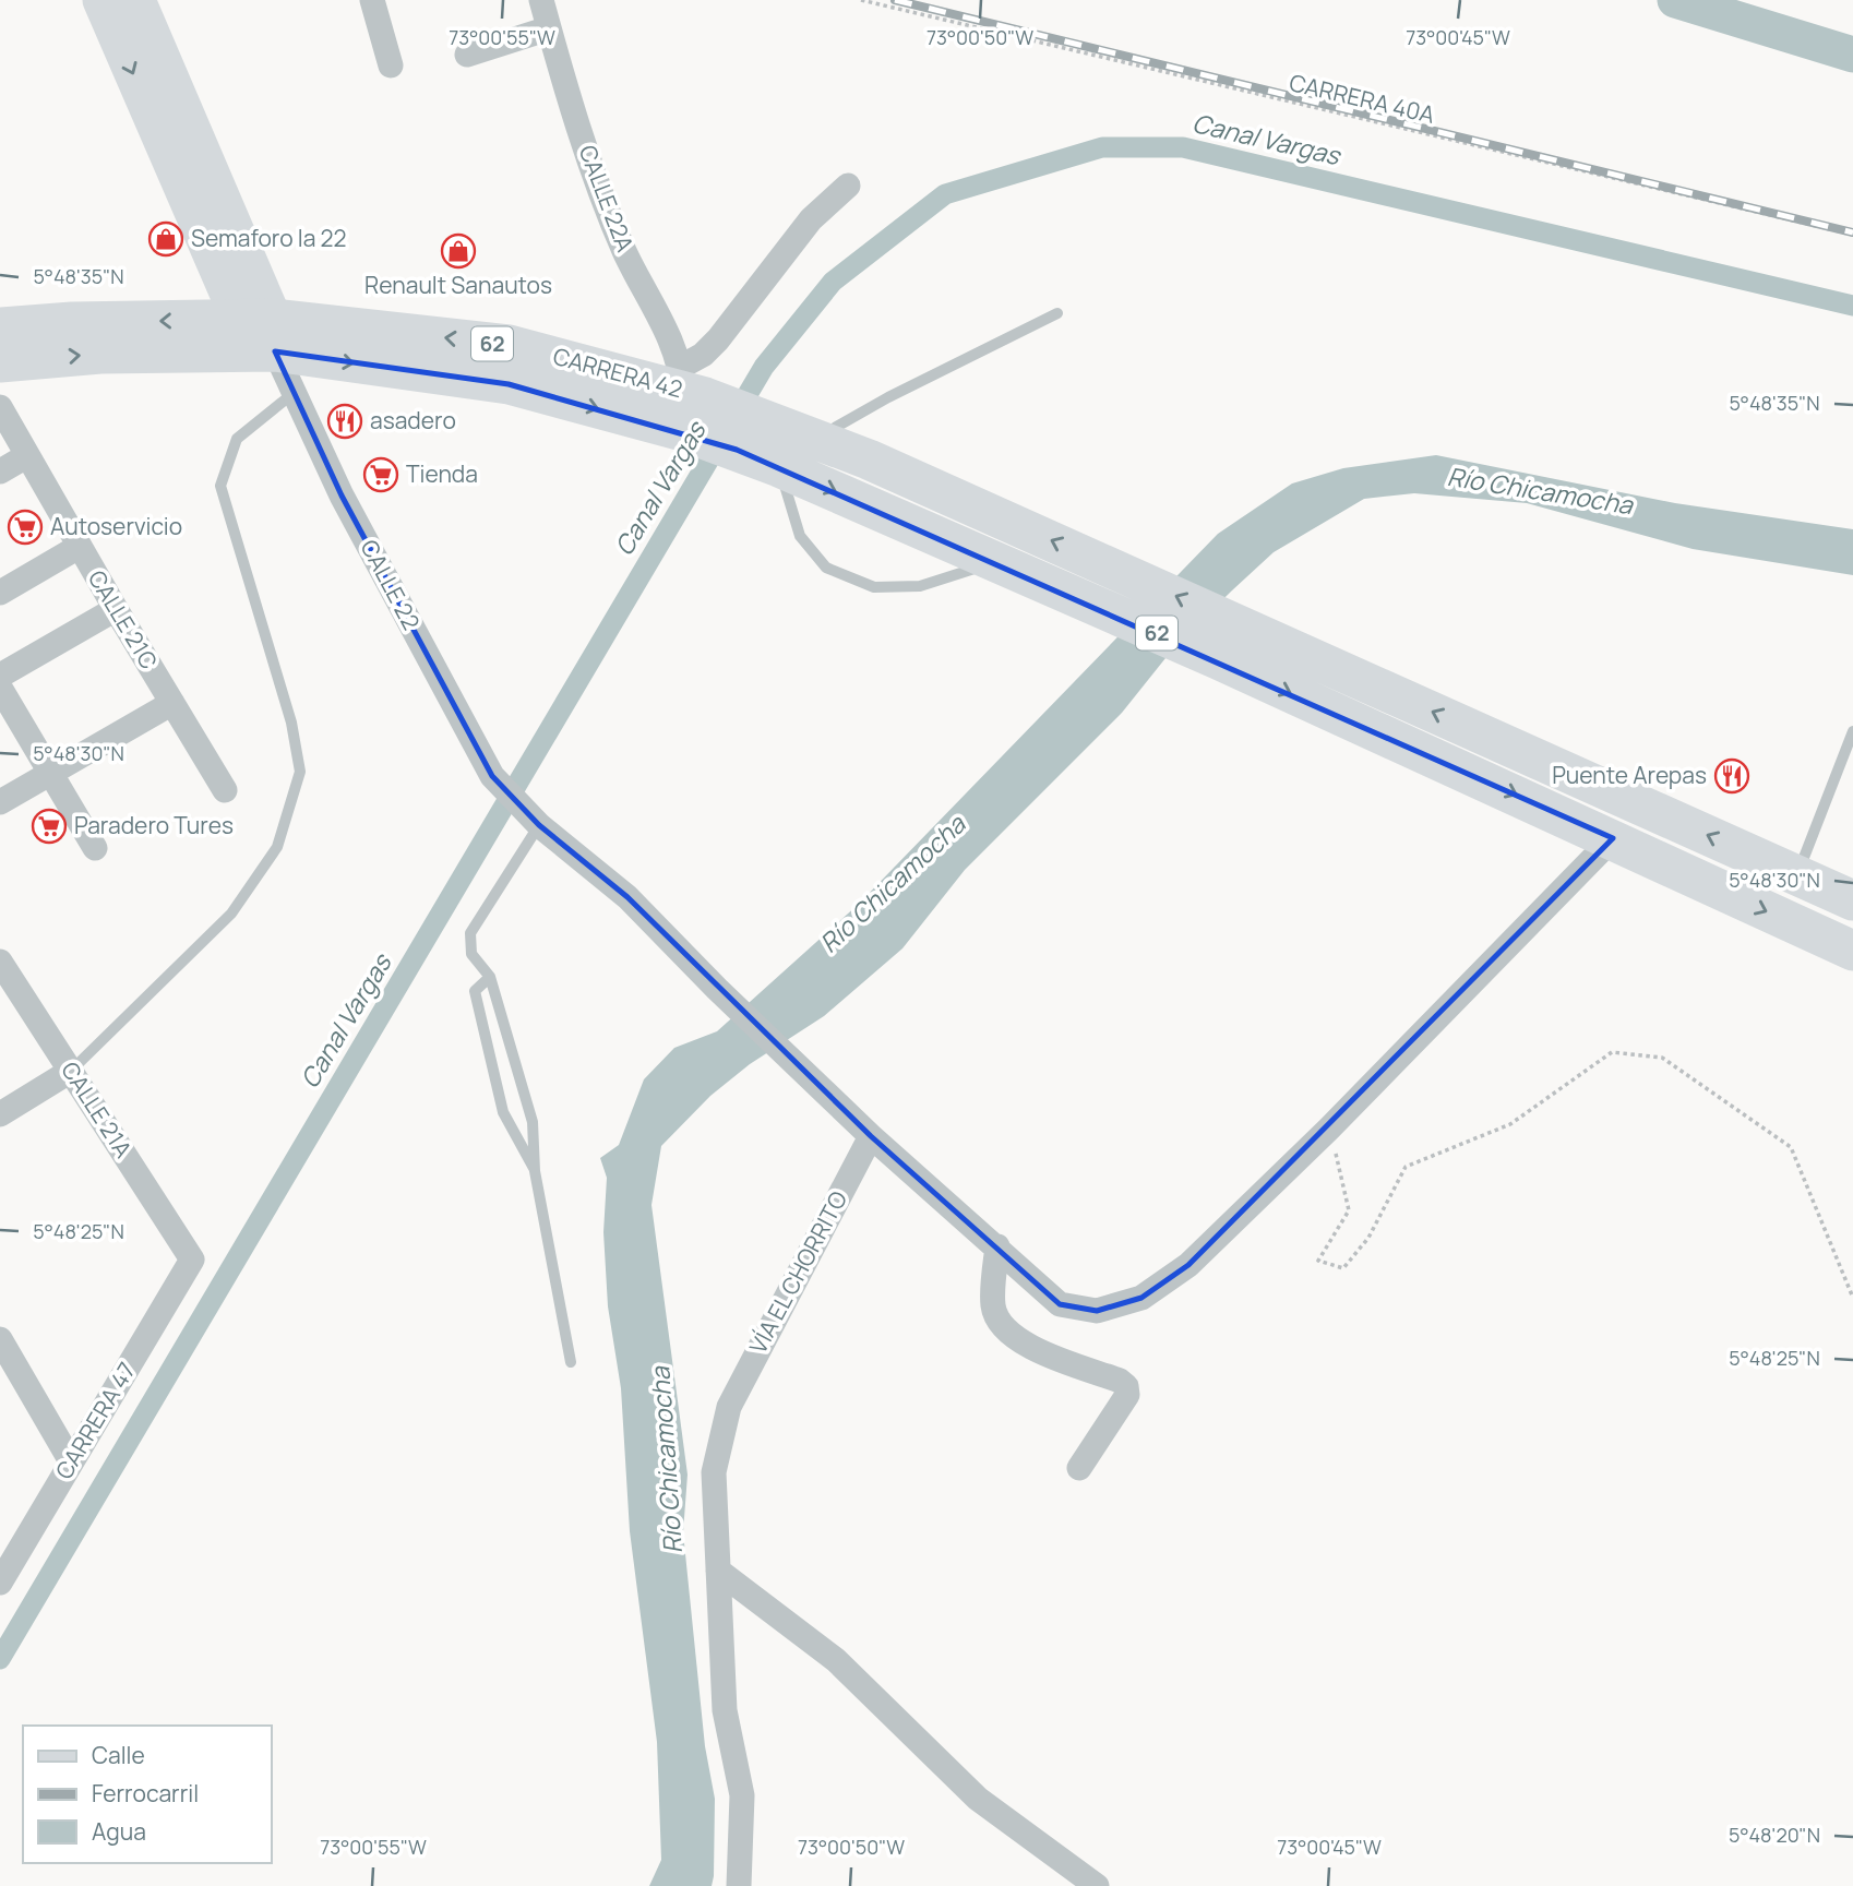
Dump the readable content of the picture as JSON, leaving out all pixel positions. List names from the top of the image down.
{
  "streets": {
    "highway": ["62", "CARRERA 42"],
    "street": [
      "CALLE 22A",
      "CALLE 22",
      "CALLE 21C",
      "CALLE 21A",
      "VÍA EL CHORRITO",
      "CARRERA 47"
    ],
    "path": ["CARRERA 40A"]
  },
  "crossings": [
    ["CALLE 22A", "CARRERA 42"],
    ["62", "CARRERA 42"],
    ["CARRERA 42", "CALLE 22"],
    ["CALLE 21A", "CARRERA 47"]
  ],
  "water": ["Canal Vargas", "Río Chicamocha"],
  "places": {
    "shop": ["Semaforo la 22", "Renault Sanautos"],
    "restaurant": ["asadero", "Puente Arepas"],
    "supermarket": ["Tienda", "Autoservicio", "Paradero Tures"]
  },
  "legend": ["Calle", "Ferrocarril", "Agua"],
  "coordinates": [
    "73°00'55\"W",
    "73°00'50\"W",
    "73°00'45\"W",
    "5°48'35\"N",
    "5°48'30\"N",
    "5°48'25\"N",
    "5°48'20\"N"
  ]
}
